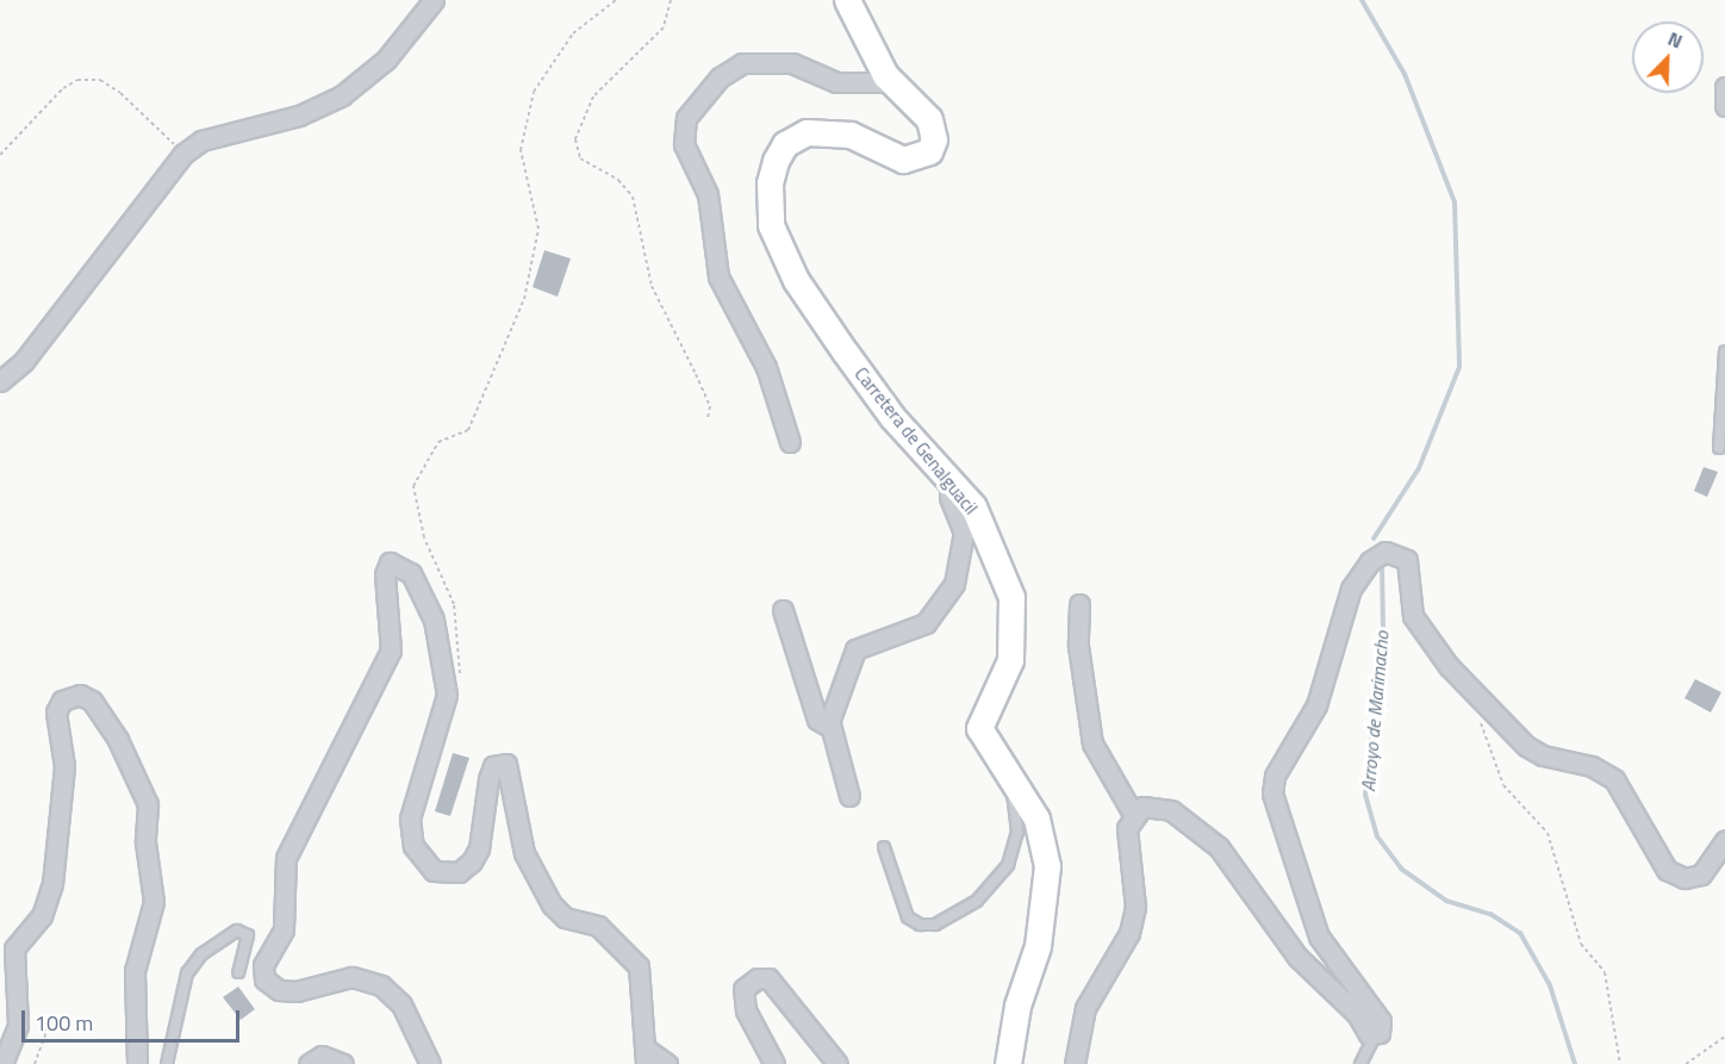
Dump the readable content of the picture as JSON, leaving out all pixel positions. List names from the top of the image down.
{
  "streets": {
    "street": ["Carretera de Genalguacil"]
  },
  "water": ["Arroyo de Marimacho"],
  "scale_bar": "100 m",
  "north": "top right"
}
